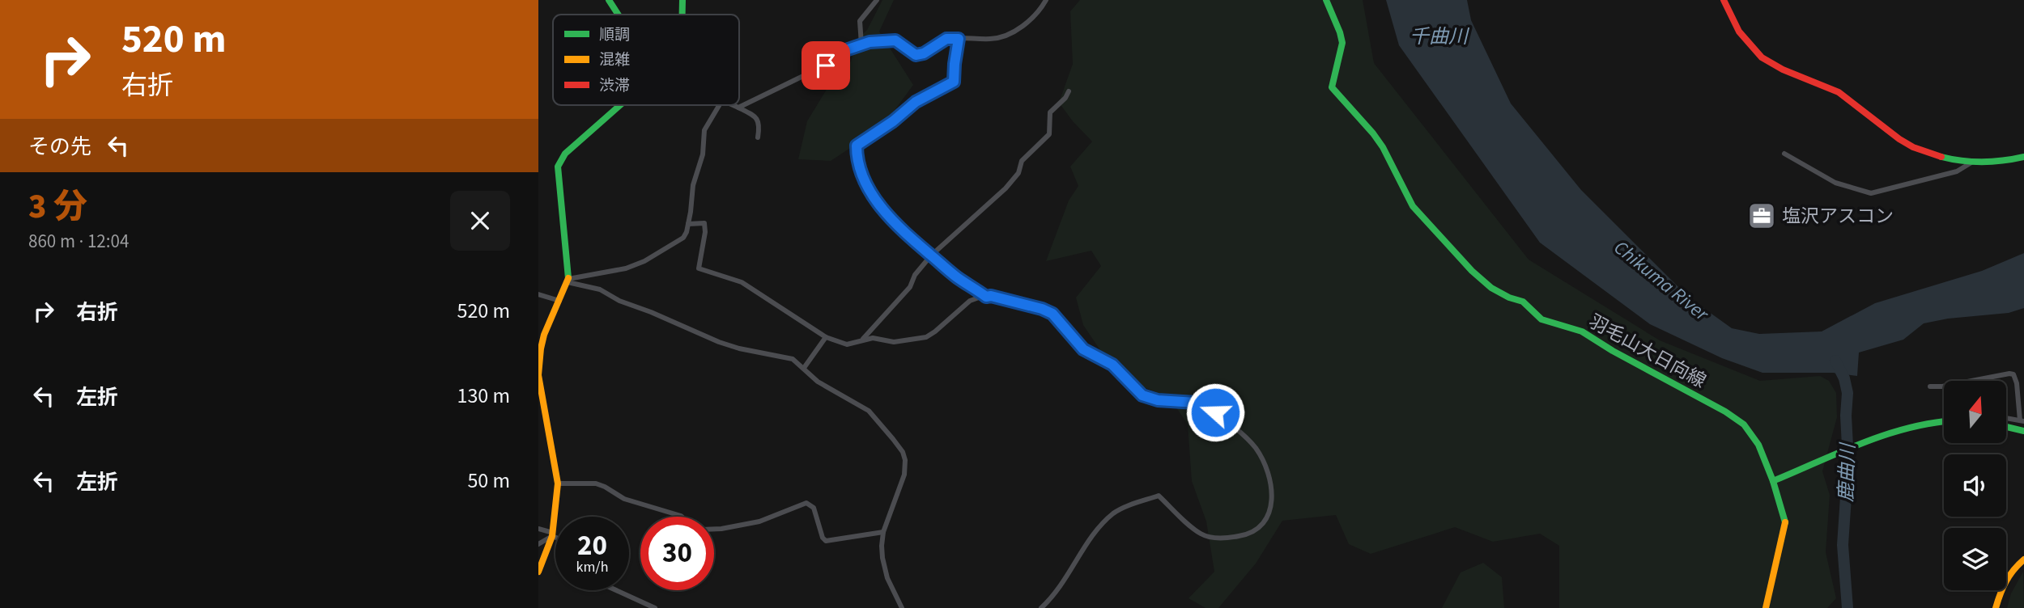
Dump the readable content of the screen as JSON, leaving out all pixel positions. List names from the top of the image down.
{
  "streets": {
    "main road": ["羽毛山大日向線"]
  },
  "water": ["千曲川", "Chikuma River", "鹿曲川"],
  "places": {
    "office": ["塩沢アスコン"]
  },
  "legend": ["順調", "混雑", "渋滞"],
  "north": "top",
  "page": {
    "turn": ["520 m", "右折"],
    "then": "その先",
    "heading": ["3 分", "860 m · 12:04"],
    "list": [
      {
        "name": "右折",
        "value": "520 m"
      },
      {
        "name": "左折",
        "value": "130 m"
      },
      {
        "name": "左折",
        "value": "50 m"
      }
    ],
    "speed": "20 km/h",
    "limit": "30"
  }
}
